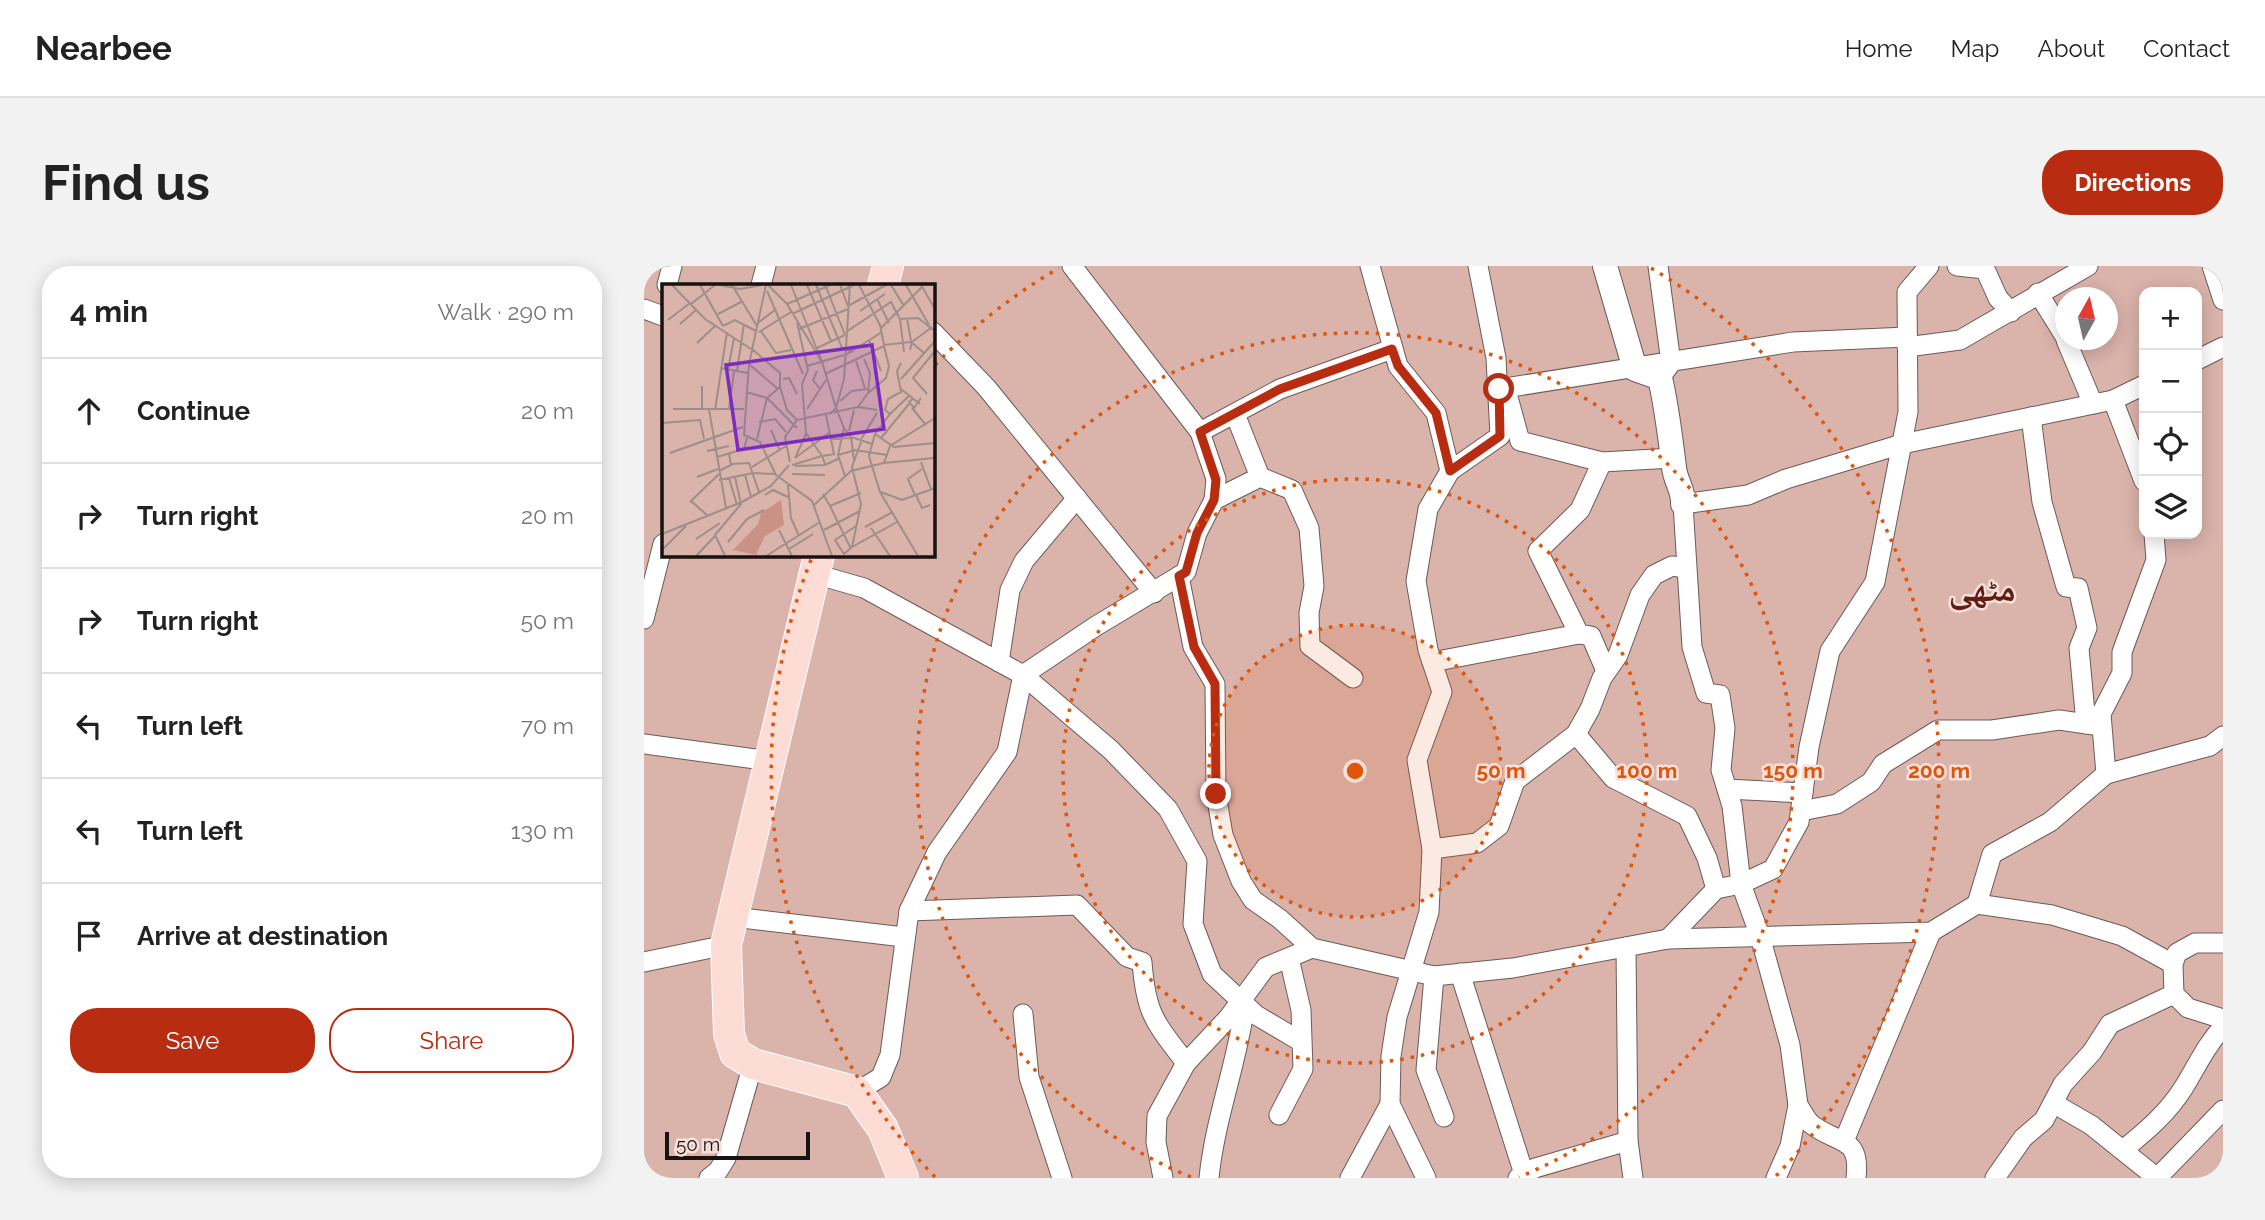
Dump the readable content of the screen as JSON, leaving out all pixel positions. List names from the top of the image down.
{
  "districts": ["مٹھی"],
  "scale_bar": "50 m",
  "north": "top",
  "page": {
    "header": "Nearbee",
    "nav": [
      "Home",
      "Map",
      "About",
      "Contact"
    ],
    "buttons": [
      "Directions",
      ["Save", "Share"]
    ],
    "title": "Find us",
    "heading": ["4 min", "Walk · 290 m"],
    "map_buttons": ["+", "−"],
    "list": [
      ["Continue", "20 m"],
      ["Turn right", "20 m"],
      ["Turn right", "50 m"],
      ["Turn left", "70 m"],
      ["Turn left", "130 m"],
      "Arrive at destination"
    ],
    "scale": "50 m"
  },
  "rings": [
    "50 m",
    "100 m",
    "150 m",
    "200 m"
  ]
}
